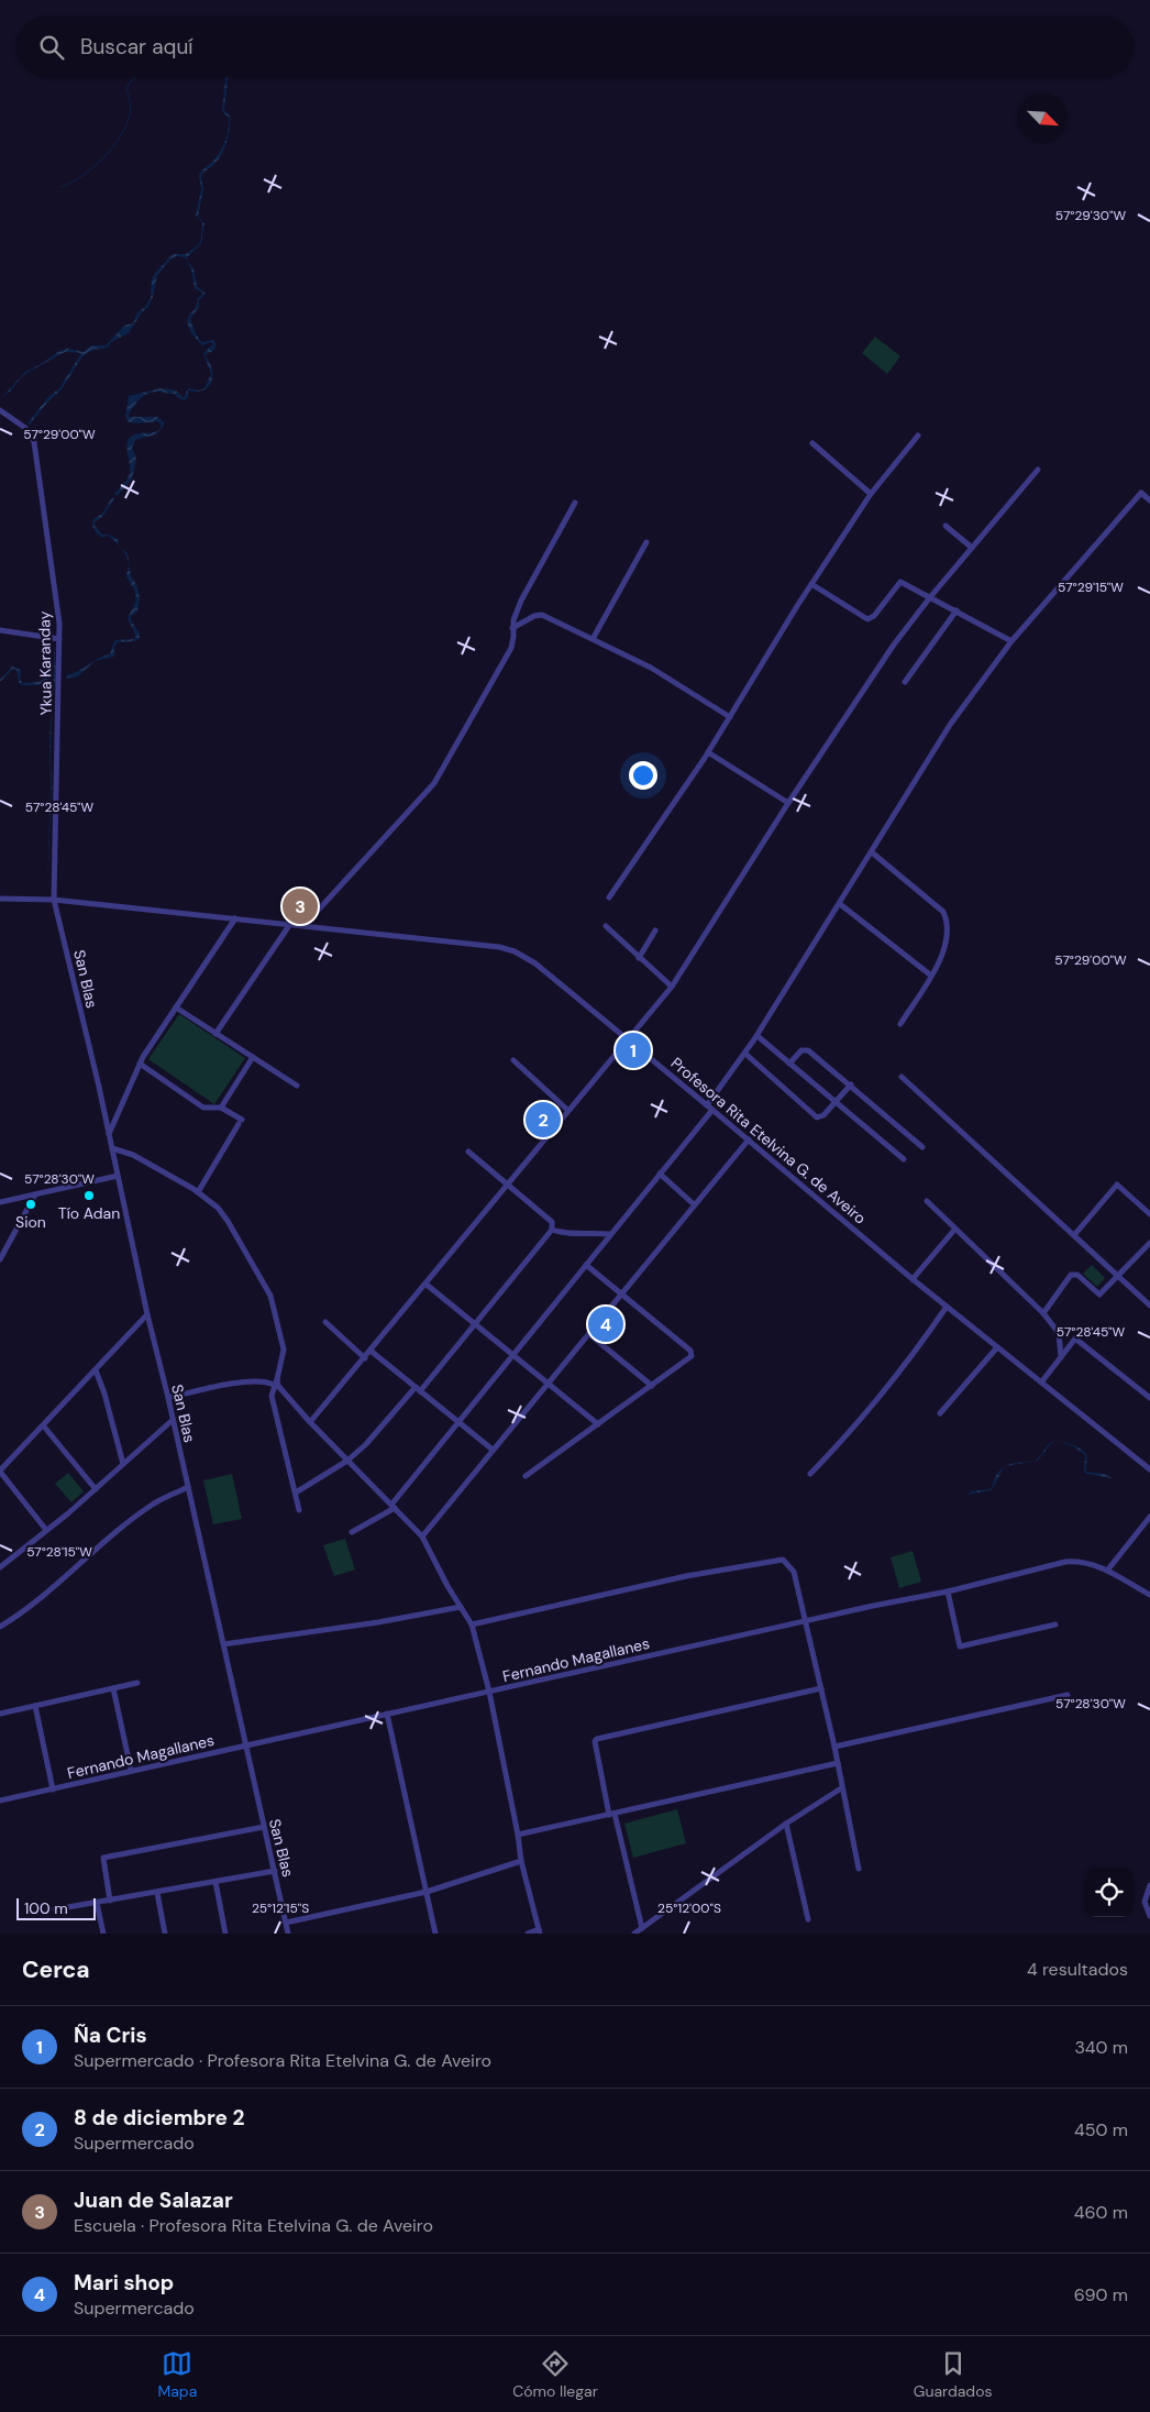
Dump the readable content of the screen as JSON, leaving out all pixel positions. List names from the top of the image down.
{
  "streets": {
    "street": [
      "Ykua Karanday",
      "San Blas",
      "Profesora Rita Etelvina G. de Aveiro",
      "Fernando Magallanes"
    ]
  },
  "crossings": [
    ["Ykua Karanday", "San Blas"],
    ["Ykua Karanday", "Profesora Rita Etelvina G. de Aveiro"],
    ["San Blas", "Profesora Rita Etelvina G. de Aveiro"],
    ["San Blas", "Fernando Magallanes"]
  ],
  "places": ["Tío Adan", "Sion"],
  "scale_bar": "100 m",
  "north": "bottom right",
  "page": {
    "search": "Buscar aquí",
    "pins": [
      "3",
      "1",
      "2",
      "4"
    ],
    "scale": "100 m",
    "heading": ["Cerca", "4 resultados"],
    "list": [
      {
        "mark": "1",
        "name": "Ña Cris",
        "note": "Supermercado · Profesora Rita Etelvina G. de Aveiro",
        "value": "340 m"
      },
      {
        "mark": "2",
        "name": "8 de diciembre 2",
        "note": "Supermercado",
        "value": "450 m"
      },
      {
        "mark": "3",
        "name": "Juan de Salazar",
        "note": "Escuela · Profesora Rita Etelvina G. de Aveiro",
        "value": "460 m"
      },
      {
        "mark": "4",
        "name": "Mari shop",
        "note": "Supermercado",
        "value": "690 m"
      }
    ],
    "nav": ["Mapa", "Cómo llegar", "Guardados"]
  },
  "coordinates": [
    "57°29'30\"W",
    "57°29'00\"W",
    "57°29'15\"W",
    "57°28'45\"W",
    "57°28'30\"W",
    "57°28'15\"W",
    "25°12'15\"S",
    "25°12'00\"S"
  ]
}
